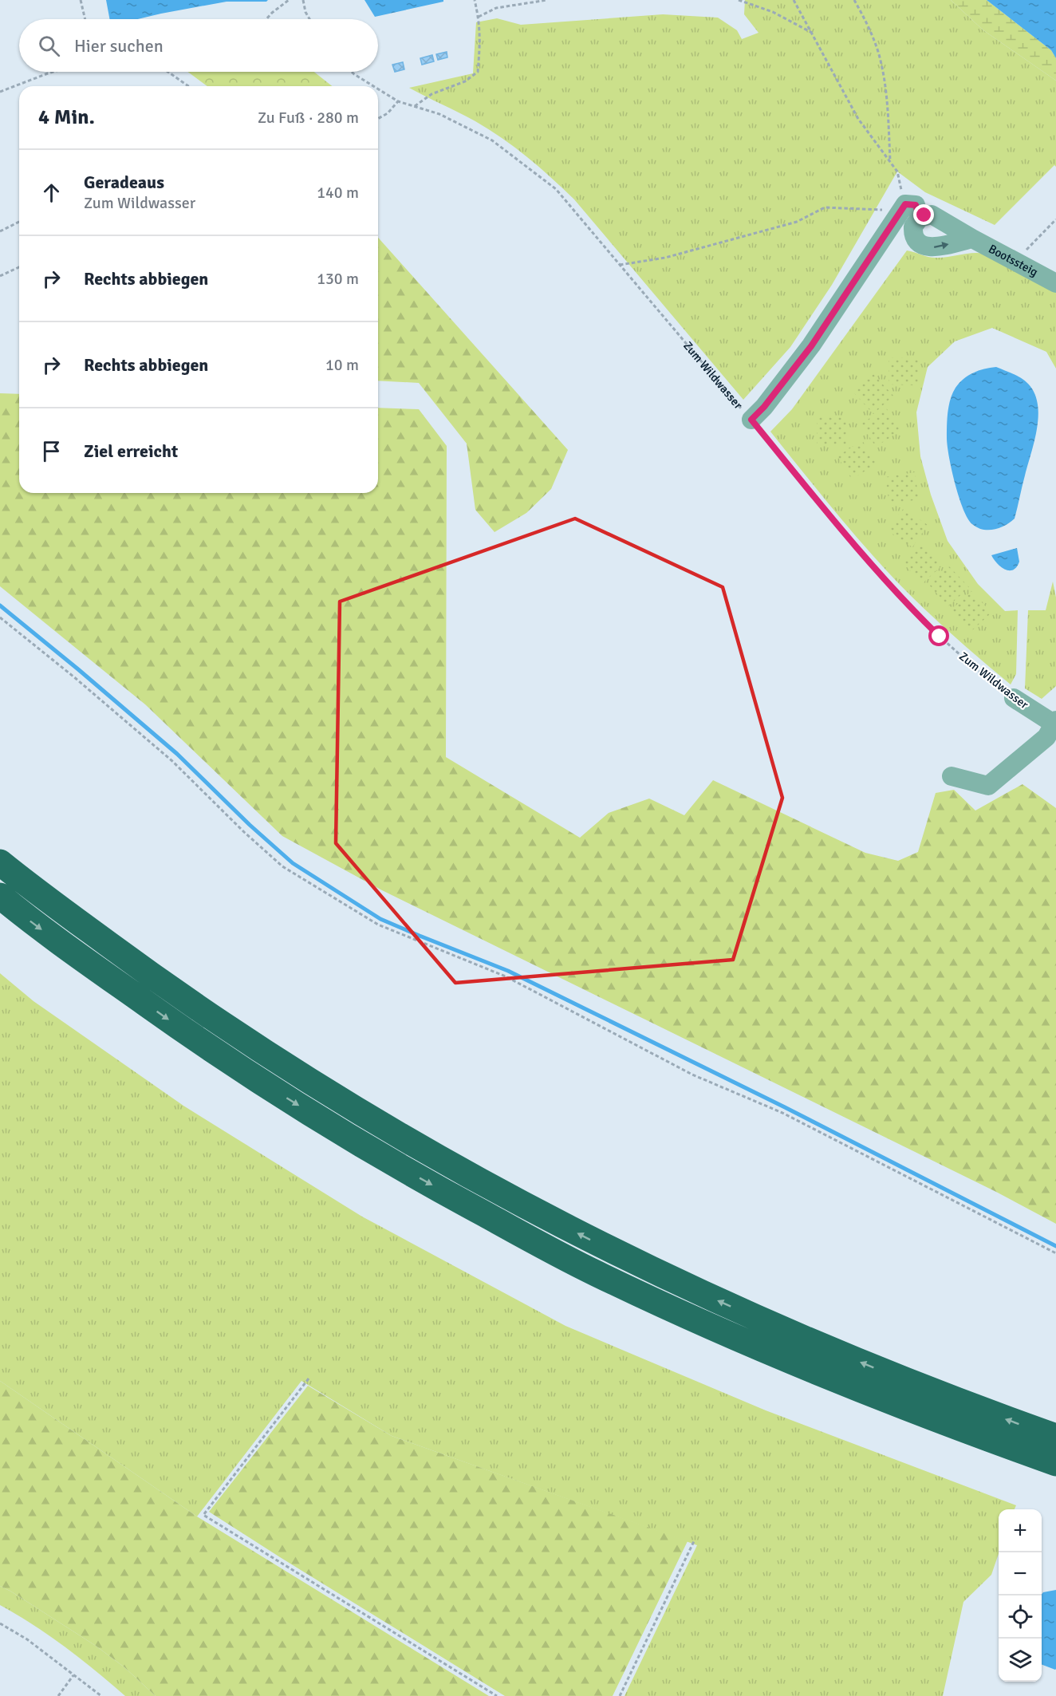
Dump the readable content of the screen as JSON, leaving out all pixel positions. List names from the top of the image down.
{
  "streets": {
    "street": ["Bootssteig", "Zum Wildwasser"]
  },
  "page": {
    "search": "Hier suchen",
    "heading": ["4 Min.", "Zu Fuß · 280 m"],
    "list": [
      ["Geradeaus", "Zum Wildwasser", "140 m"],
      ["Rechts abbiegen", "130 m"],
      ["Rechts abbiegen", "10 m"],
      "Ziel erreicht"
    ],
    "map_buttons": ["+", "−"]
  }
}
